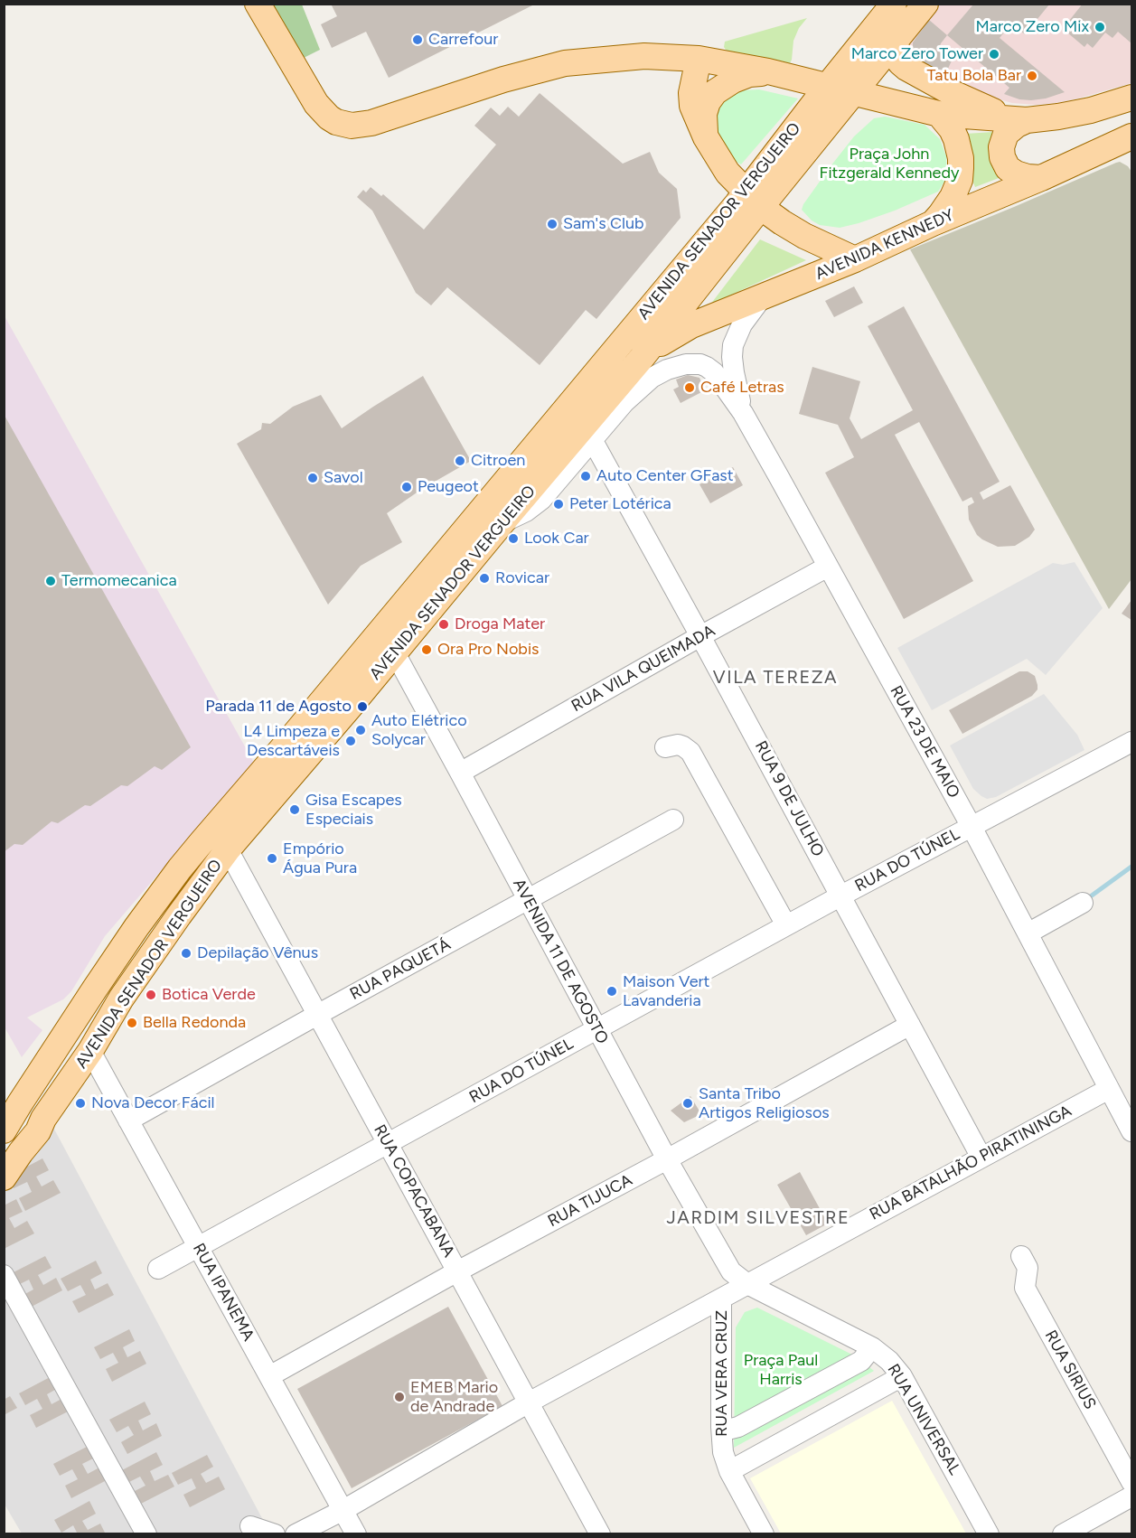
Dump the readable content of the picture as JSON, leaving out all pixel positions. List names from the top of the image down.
{
  "streets": {
    "main road": ["AVENIDA SENADOR VERGUEIRO", "AVENIDA KENNEDY"],
    "street": [
      "RUA VILA QUEIMADA",
      "RUA 23 DE MAIO",
      "RUA 9 DE JULHO",
      "RUA DO TÚNEL",
      "AVENIDA 11 DE AGOSTO",
      "RUA PAQUETÁ",
      "RUA BATALHÃO PIRATININGA",
      "RUA COPACABANA",
      "RUA TIJUCA",
      "RUA IPANEMA",
      "RUA SIRIUS",
      "RUA VERA CRUZ",
      "RUA UNIVERSAL"
    ]
  },
  "crossings": [
    ["AVENIDA SENADOR VERGUEIRO", "AVENIDA KENNEDY"],
    ["AVENIDA SENADOR VERGUEIRO", "AVENIDA 11 DE AGOSTO"],
    ["AVENIDA SENADOR VERGUEIRO", "RUA COPACABANA"],
    ["AVENIDA SENADOR VERGUEIRO", "RUA IPANEMA"],
    ["AVENIDA KENNEDY", "RUA 23 DE MAIO"],
    ["RUA VILA QUEIMADA", "RUA 23 DE MAIO"],
    ["RUA VILA QUEIMADA", "RUA 9 DE JULHO"],
    ["RUA VILA QUEIMADA", "AVENIDA 11 DE AGOSTO"],
    ["RUA 23 DE MAIO", "RUA 9 DE JULHO"],
    ["RUA 23 DE MAIO", "RUA DO TÚNEL"],
    ["RUA 23 DE MAIO", "RUA BATALHÃO PIRATININGA"],
    ["RUA 9 DE JULHO", "RUA DO TÚNEL"],
    ["RUA 9 DE JULHO", "RUA BATALHÃO PIRATININGA"],
    ["RUA 9 DE JULHO", "RUA TIJUCA"],
    ["RUA DO TÚNEL", "AVENIDA 11 DE AGOSTO"],
    ["RUA DO TÚNEL", "RUA COPACABANA"],
    ["RUA DO TÚNEL", "RUA IPANEMA"],
    ["AVENIDA 11 DE AGOSTO", "RUA PAQUETÁ"],
    ["AVENIDA 11 DE AGOSTO", "RUA BATALHÃO PIRATININGA"],
    ["AVENIDA 11 DE AGOSTO", "RUA TIJUCA"],
    ["AVENIDA 11 DE AGOSTO", "RUA VERA CRUZ"],
    ["AVENIDA 11 DE AGOSTO", "RUA UNIVERSAL"],
    ["RUA PAQUETÁ", "RUA COPACABANA"],
    ["RUA PAQUETÁ", "RUA IPANEMA"],
    ["RUA BATALHÃO PIRATININGA", "RUA VERA CRUZ"],
    ["RUA BATALHÃO PIRATININGA", "RUA UNIVERSAL"],
    ["RUA COPACABANA", "RUA TIJUCA"],
    ["RUA TIJUCA", "RUA IPANEMA"],
    ["RUA VERA CRUZ", "RUA UNIVERSAL"]
  ],
  "districts": ["VILA TEREZA", "JARDIM SILVESTRE"],
  "parks": ["Praça John Fitzgerald Kennedy", "Praça Paul Harris"],
  "places": [
    "Marco Zero Mix",
    "Carrefour",
    "Marco Zero Tower",
    "Tatu Bola Bar",
    "Sam's Club",
    "Café Letras",
    "Citroen",
    "Auto Center GFast",
    "Savol",
    "Peugeot",
    "Peter Lotérica",
    "Look Car",
    "Rovicar",
    "Termomecanica",
    "Droga Mater",
    "Ora Pro Nobis",
    "Parada 11 de Agosto",
    "Auto Elétrico Solycar",
    "L4 Limpeza e Descartáveis",
    "Gisa Escapes Especiais",
    "Empório Água Pura",
    "Depilação Vênus",
    "Maison Vert Lavanderia",
    "Botica Verde",
    "Bella Redonda",
    "Nova Decor Fácil",
    "Santa Tribo Artigos Religiosos",
    "EMEB Mario de Andrade"
  ]
}
